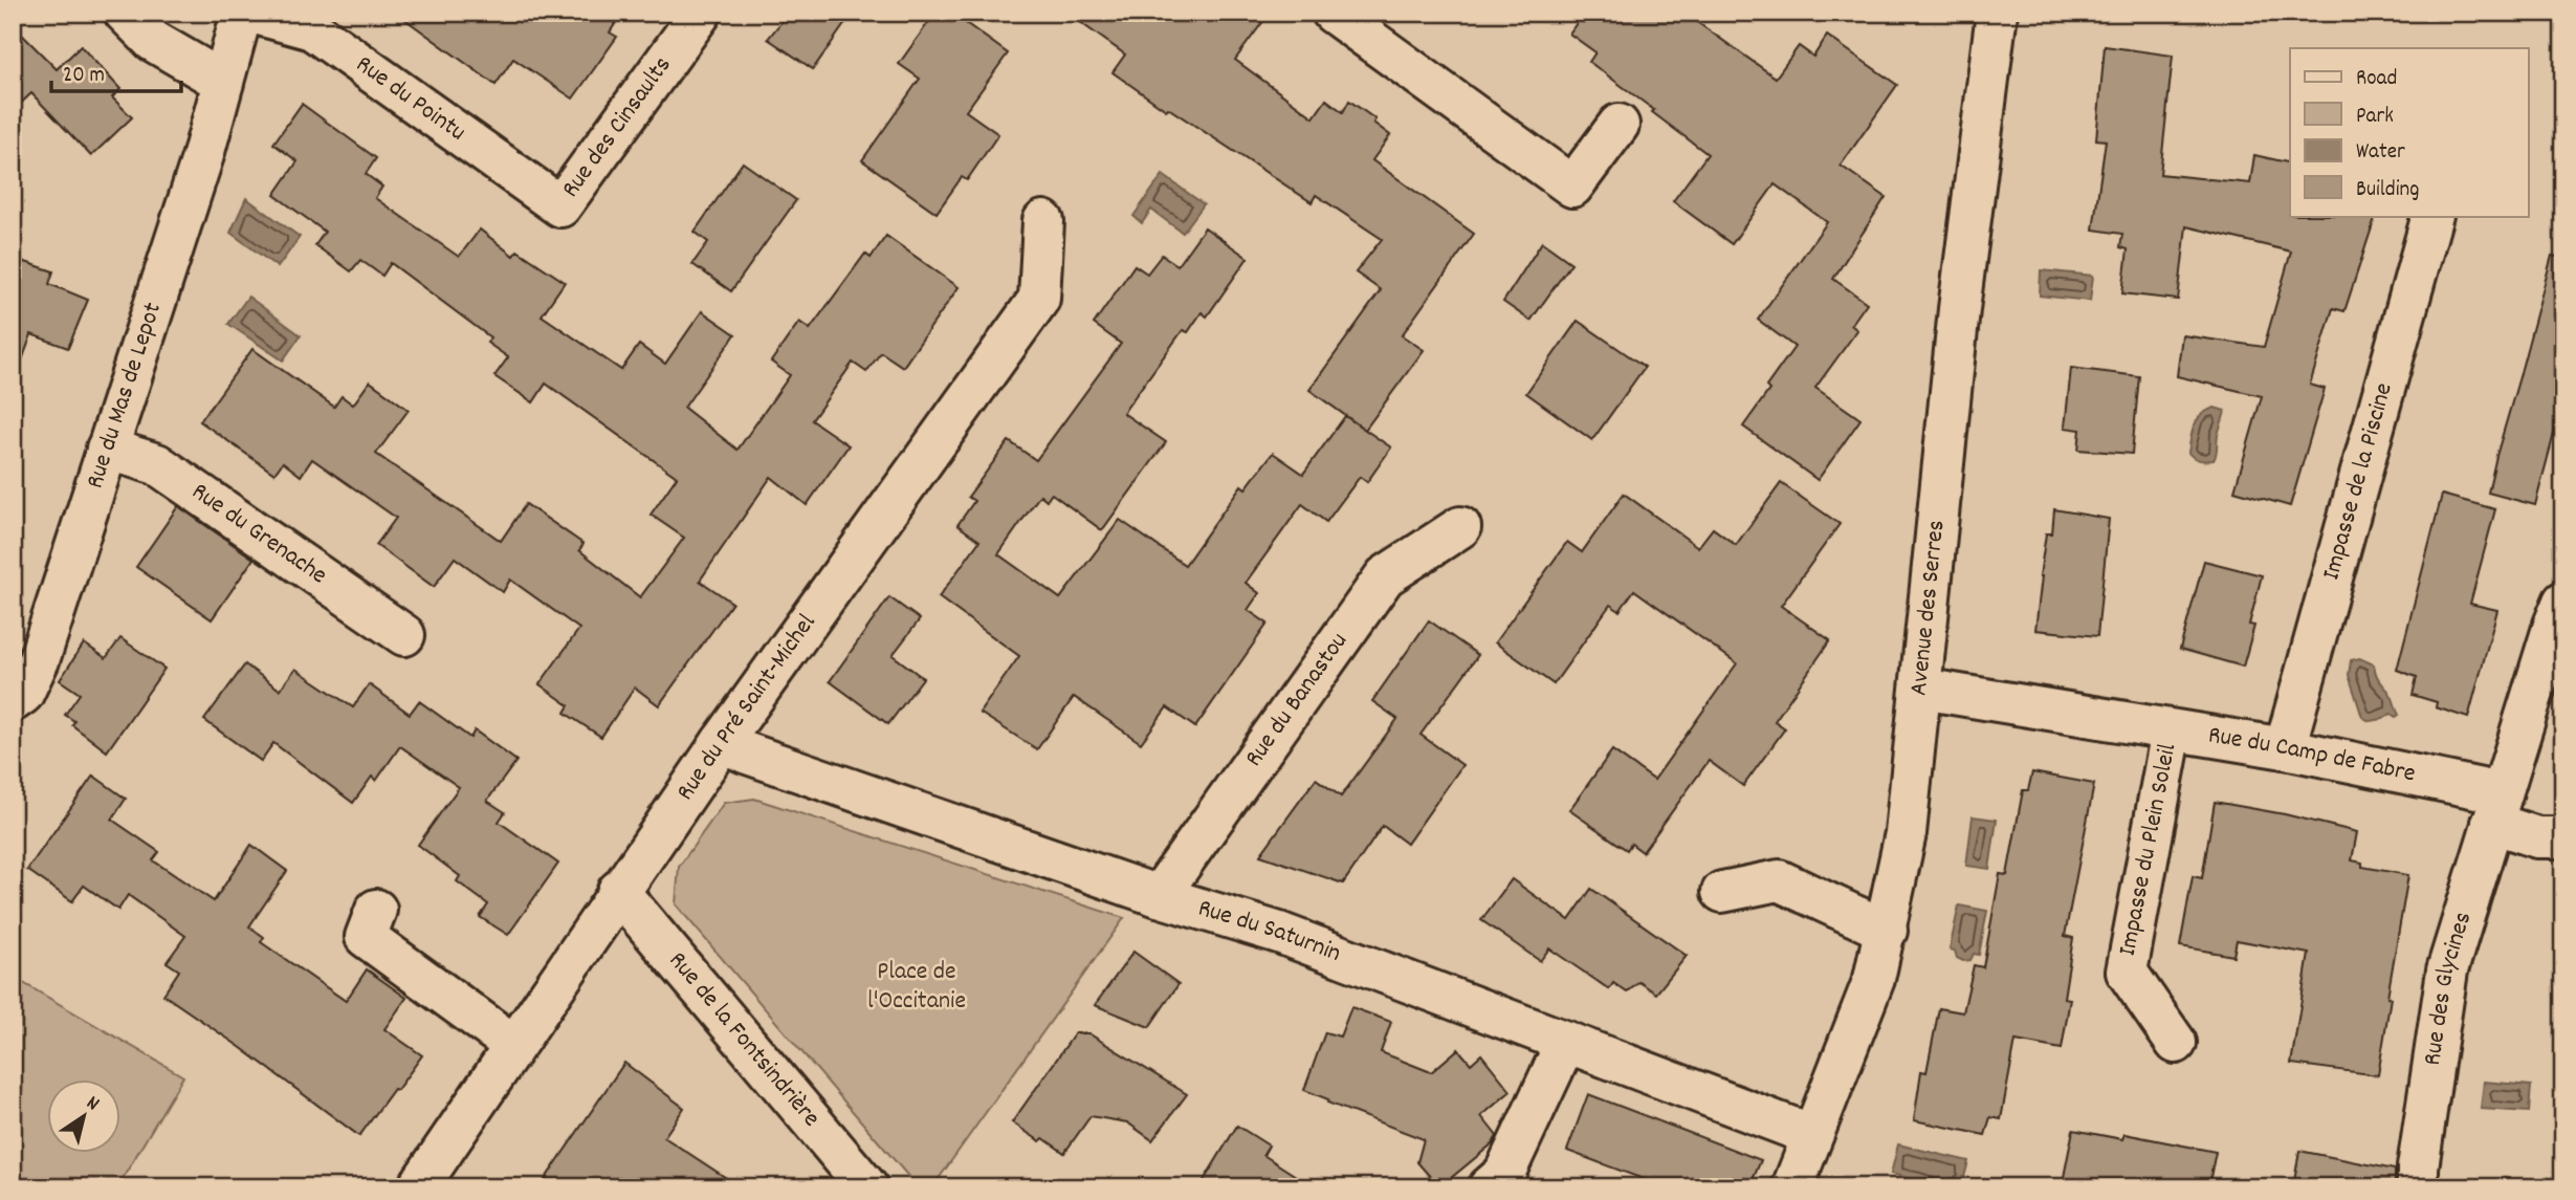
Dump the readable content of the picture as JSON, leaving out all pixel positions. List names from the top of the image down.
{
  "streets": {
    "street": [
      "Rue du Pointu",
      "Rue des Cinsaults",
      "Rue du Mas de Lepot",
      "Impasse de la Piscine",
      "Rue du Grenache",
      "Avenue des Serres",
      "Rue du Banastou",
      "Rue du Pré Saint-Michel",
      "Rue du Camp de Fabre",
      "Impasse du Plein Soleil",
      "Rue du Saturnin",
      "Rue des Glycines",
      "Rue de la Fontsindrière"
    ]
  },
  "crossings": [
    ["Rue du Pointu", "Rue des Cinsaults"],
    ["Rue du Mas de Lepot", "Rue du Grenache"],
    ["Impasse de la Piscine", "Rue du Camp de Fabre"],
    ["Avenue des Serres", "Rue du Camp de Fabre"],
    ["Avenue des Serres", "Rue du Saturnin"],
    ["Rue du Banastou", "Rue du Saturnin"],
    ["Rue du Pré Saint-Michel", "Rue du Saturnin"],
    ["Rue du Pré Saint-Michel", "Rue de la Fontsindrière"],
    ["Rue du Camp de Fabre", "Impasse du Plein Soleil"],
    ["Rue du Camp de Fabre", "Rue des Glycines"]
  ],
  "parks": ["Place de l'Occitanie"],
  "legend": [
    "Road",
    "Park",
    "Water",
    "Building"
  ],
  "scale_bar": "20 m",
  "north": "top right"
}
